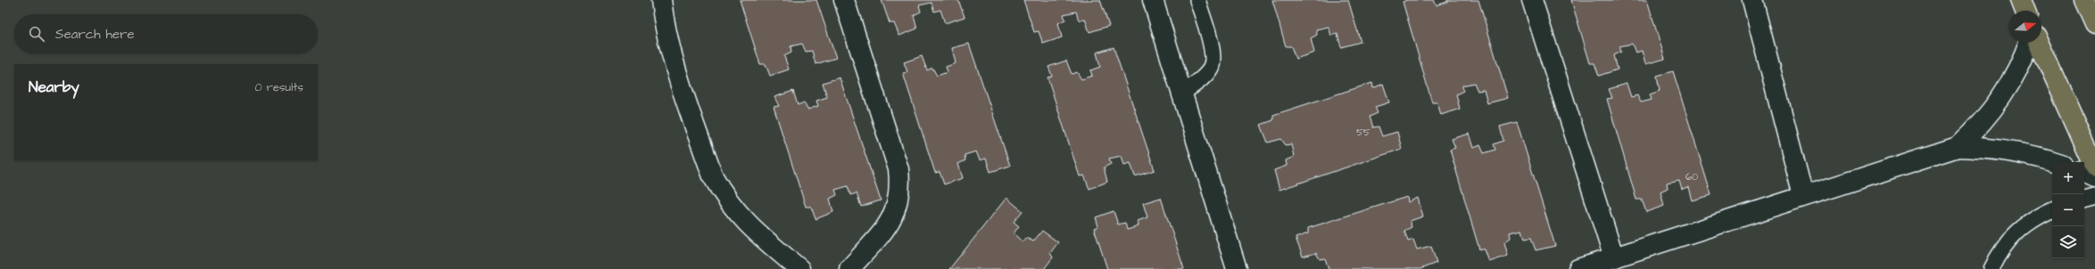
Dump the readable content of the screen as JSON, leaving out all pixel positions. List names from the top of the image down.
{
  "house_numbers": ["55", "60"],
  "north": "right",
  "page": {
    "search": "Search here",
    "heading": ["Nearby", "0 results"],
    "map_buttons": ["+", "−"]
  }
}
